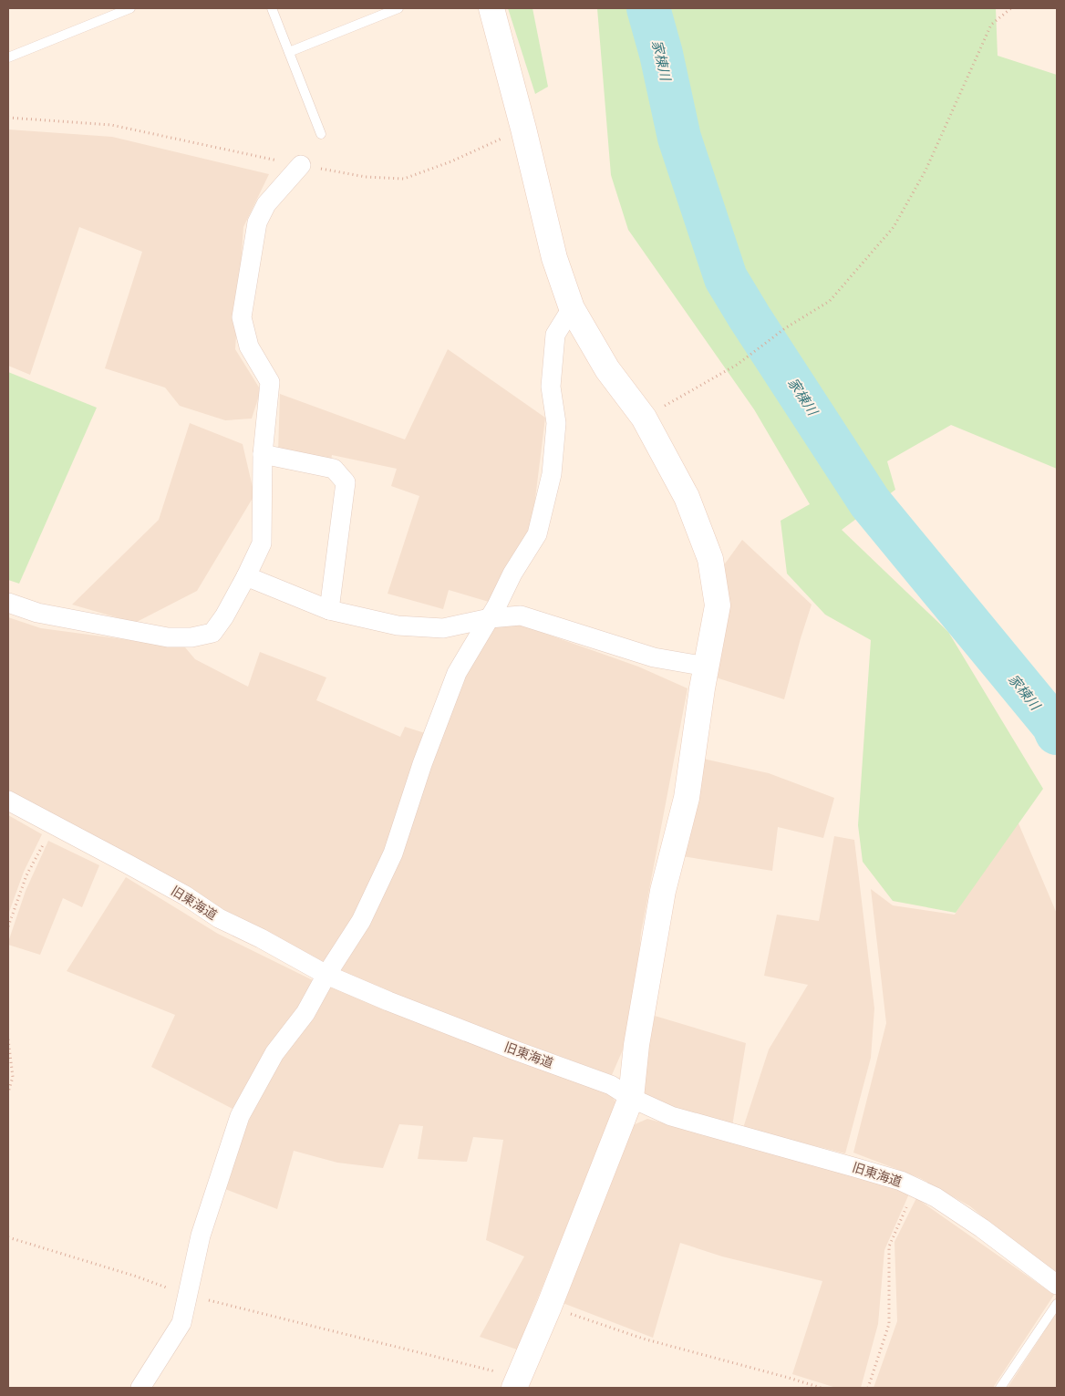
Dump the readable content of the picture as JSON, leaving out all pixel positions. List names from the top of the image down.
{
  "streets": {
    "street": ["旧東海道"]
  },
  "water": ["家棟川"]
}
